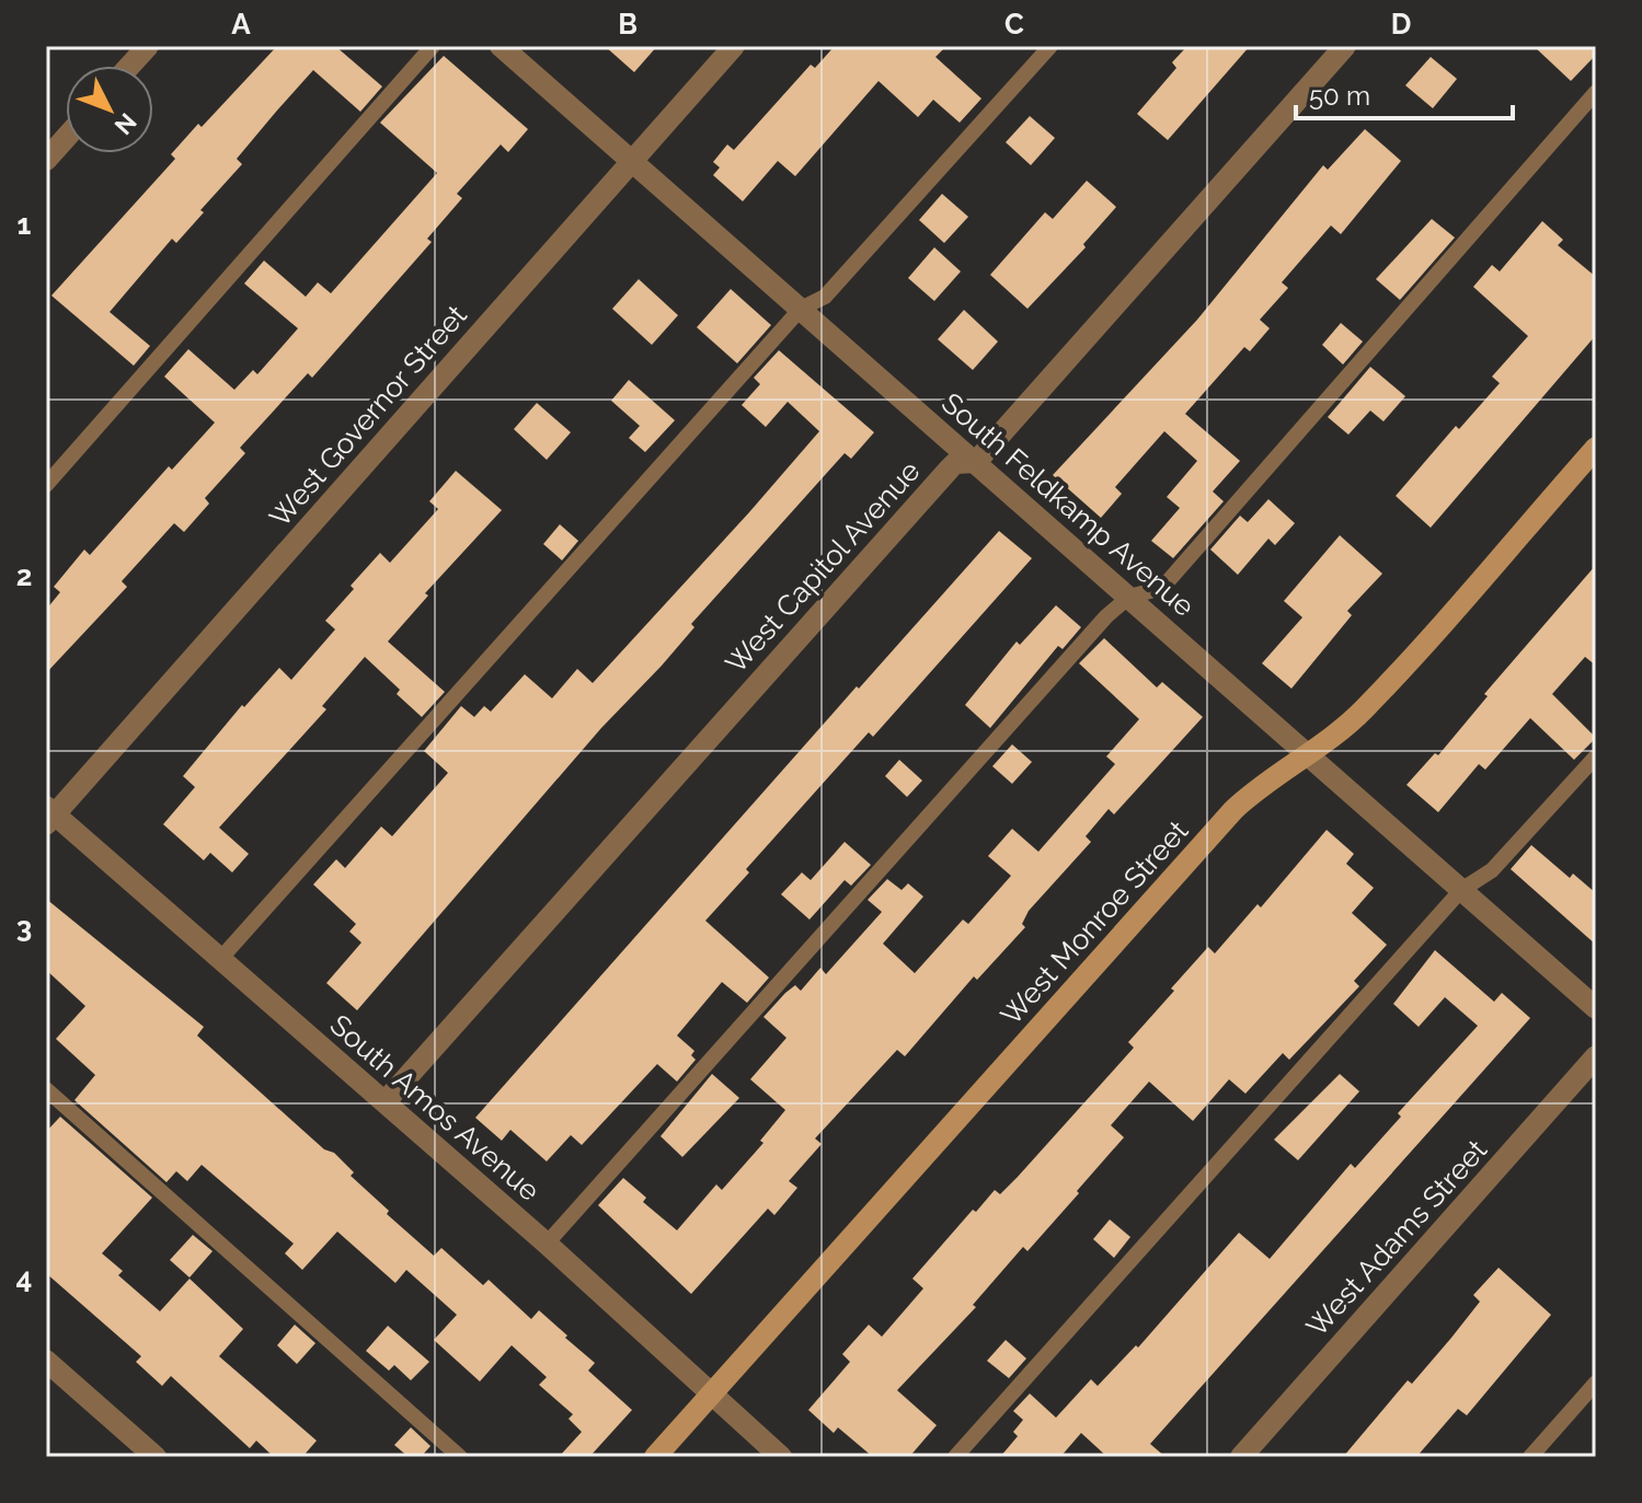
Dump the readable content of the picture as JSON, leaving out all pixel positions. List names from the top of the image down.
{
  "streets": {
    "street": [
      "West Governor Street",
      "South Feldkamp Avenue",
      "West Capitol Avenue",
      "West Monroe Street",
      "South Amos Avenue",
      "West Adams Street"
    ]
  },
  "crossings": [
    ["West Governor Street", "South Feldkamp Avenue"],
    ["West Governor Street", "South Amos Avenue"],
    ["South Feldkamp Avenue", "West Capitol Avenue"],
    ["South Feldkamp Avenue", "West Monroe Street"],
    ["West Capitol Avenue", "South Amos Avenue"],
    ["West Monroe Street", "South Amos Avenue"]
  ],
  "scale_bar": "50 m",
  "north": "bottom right",
  "grid": {
    "columns": [
      "A",
      "B",
      "C",
      "D"
    ],
    "rows": [
      "1",
      "2",
      "3",
      "4"
    ]
  }
}
